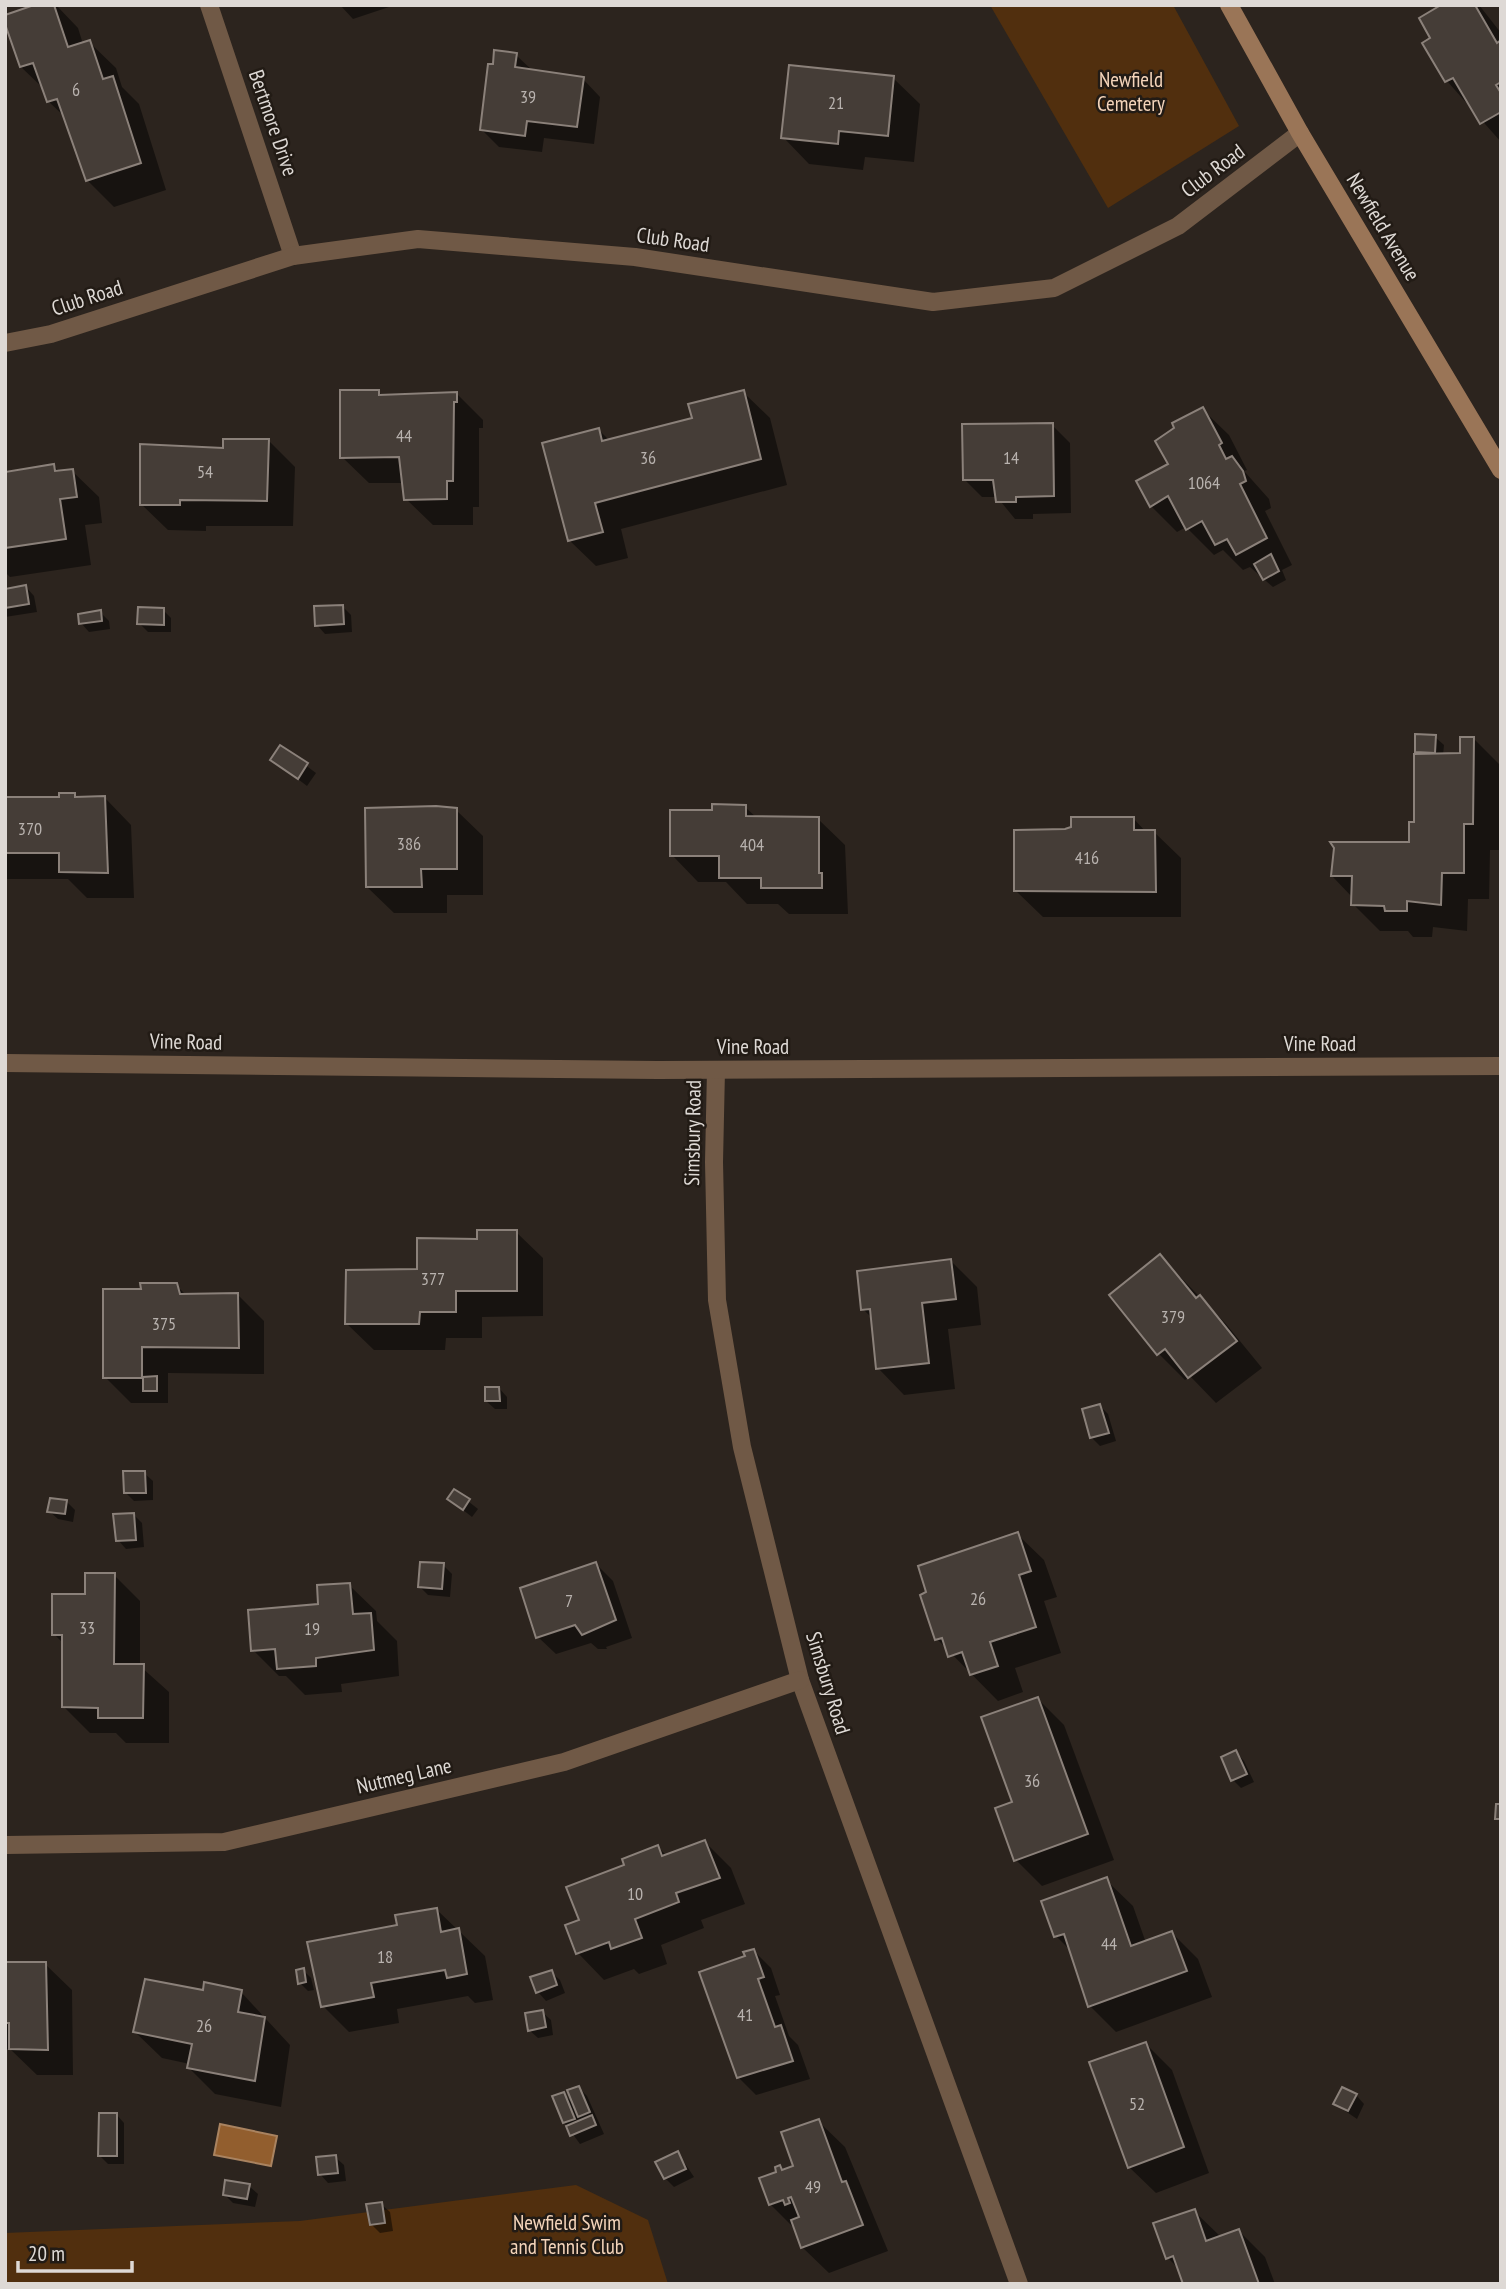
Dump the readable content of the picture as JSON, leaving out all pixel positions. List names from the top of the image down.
{
  "streets": {
    "main road": ["Newfield Avenue"],
    "street": [
      "Bertmore Drive",
      "Club Road",
      "Vine Road",
      "Simsbury Road",
      "Nutmeg Lane"
    ]
  },
  "crossings": [
    ["Bertmore Drive", "Club Road"],
    ["Club Road", "Newfield Avenue"],
    ["Vine Road", "Simsbury Road"],
    ["Simsbury Road", "Nutmeg Lane"]
  ],
  "parks": ["Newfield Cemetery", "Newfield Swim and Tennis Club"],
  "house_numbers": [
    "6",
    "39",
    "21",
    "44",
    "36",
    "14",
    "54",
    "1064",
    "370",
    "386",
    "404",
    "416",
    "377",
    "379",
    "375",
    "26",
    "7",
    "33",
    "19",
    "36",
    "10",
    "44",
    "18",
    "41",
    "26",
    "52",
    "49"
  ],
  "scale_bar": "20 m"
}
